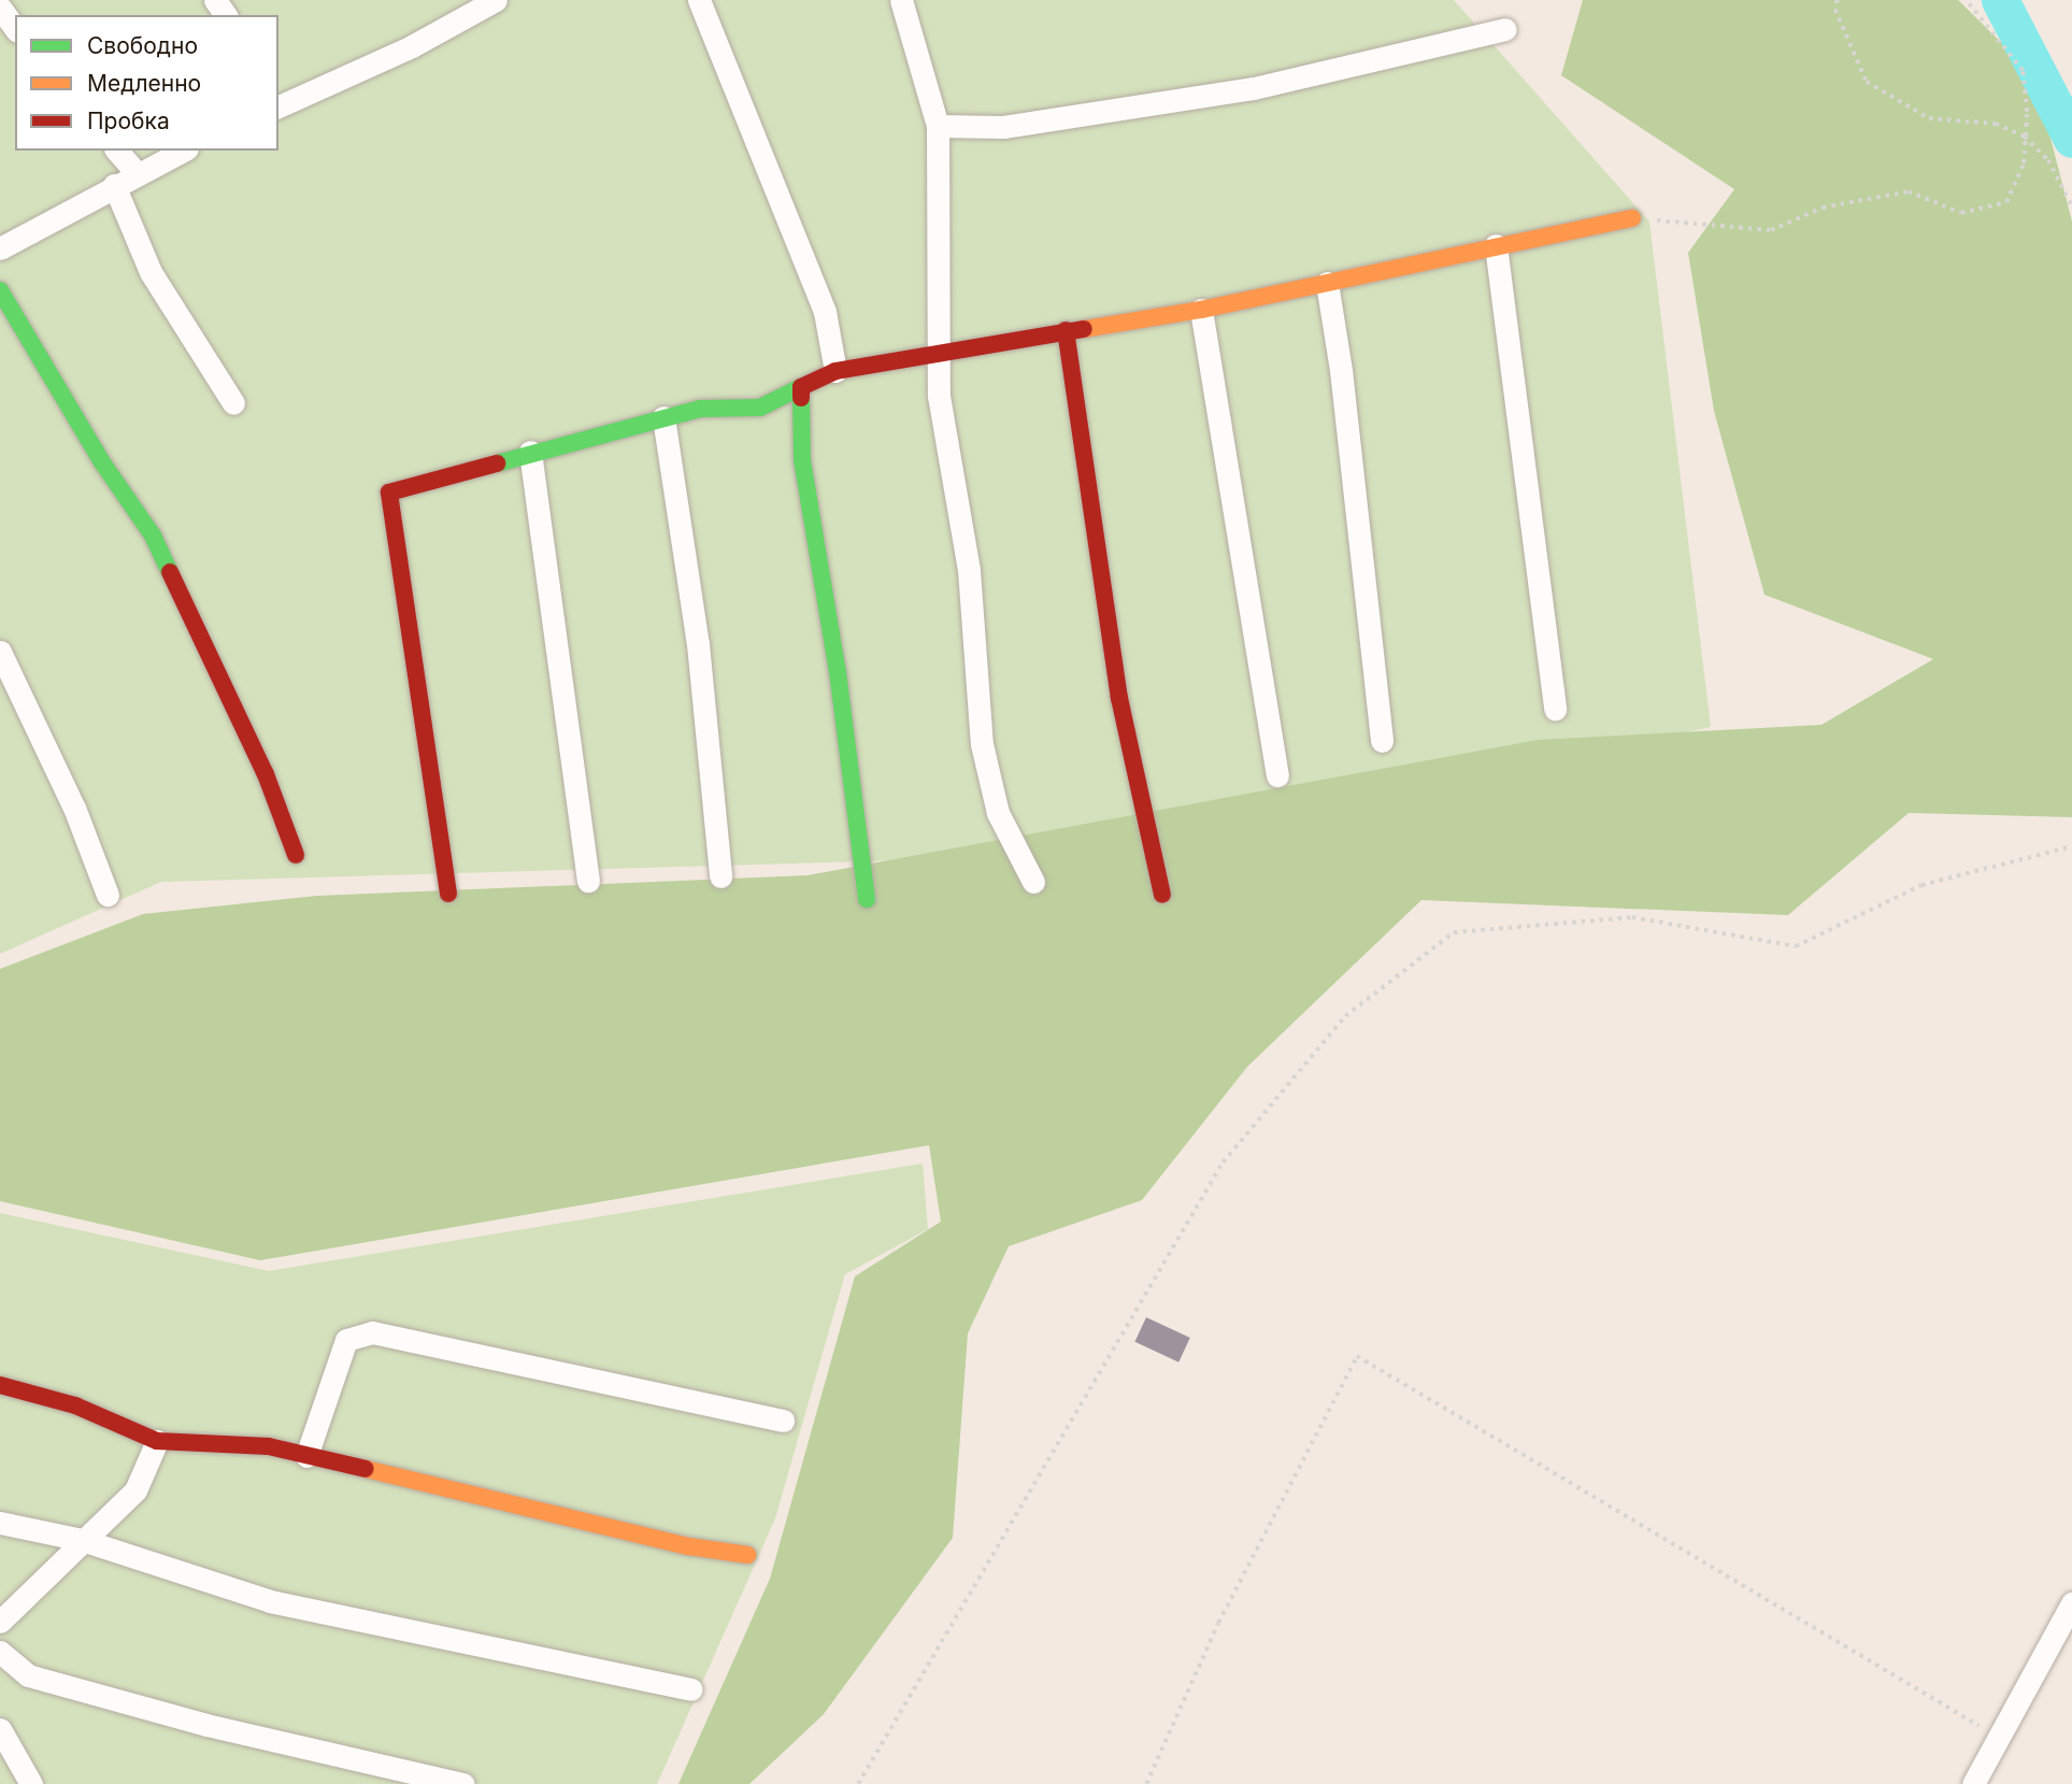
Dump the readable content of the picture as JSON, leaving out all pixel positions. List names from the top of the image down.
{
  "legend": ["Свободно", "Медленно", "Пробка"]
}
